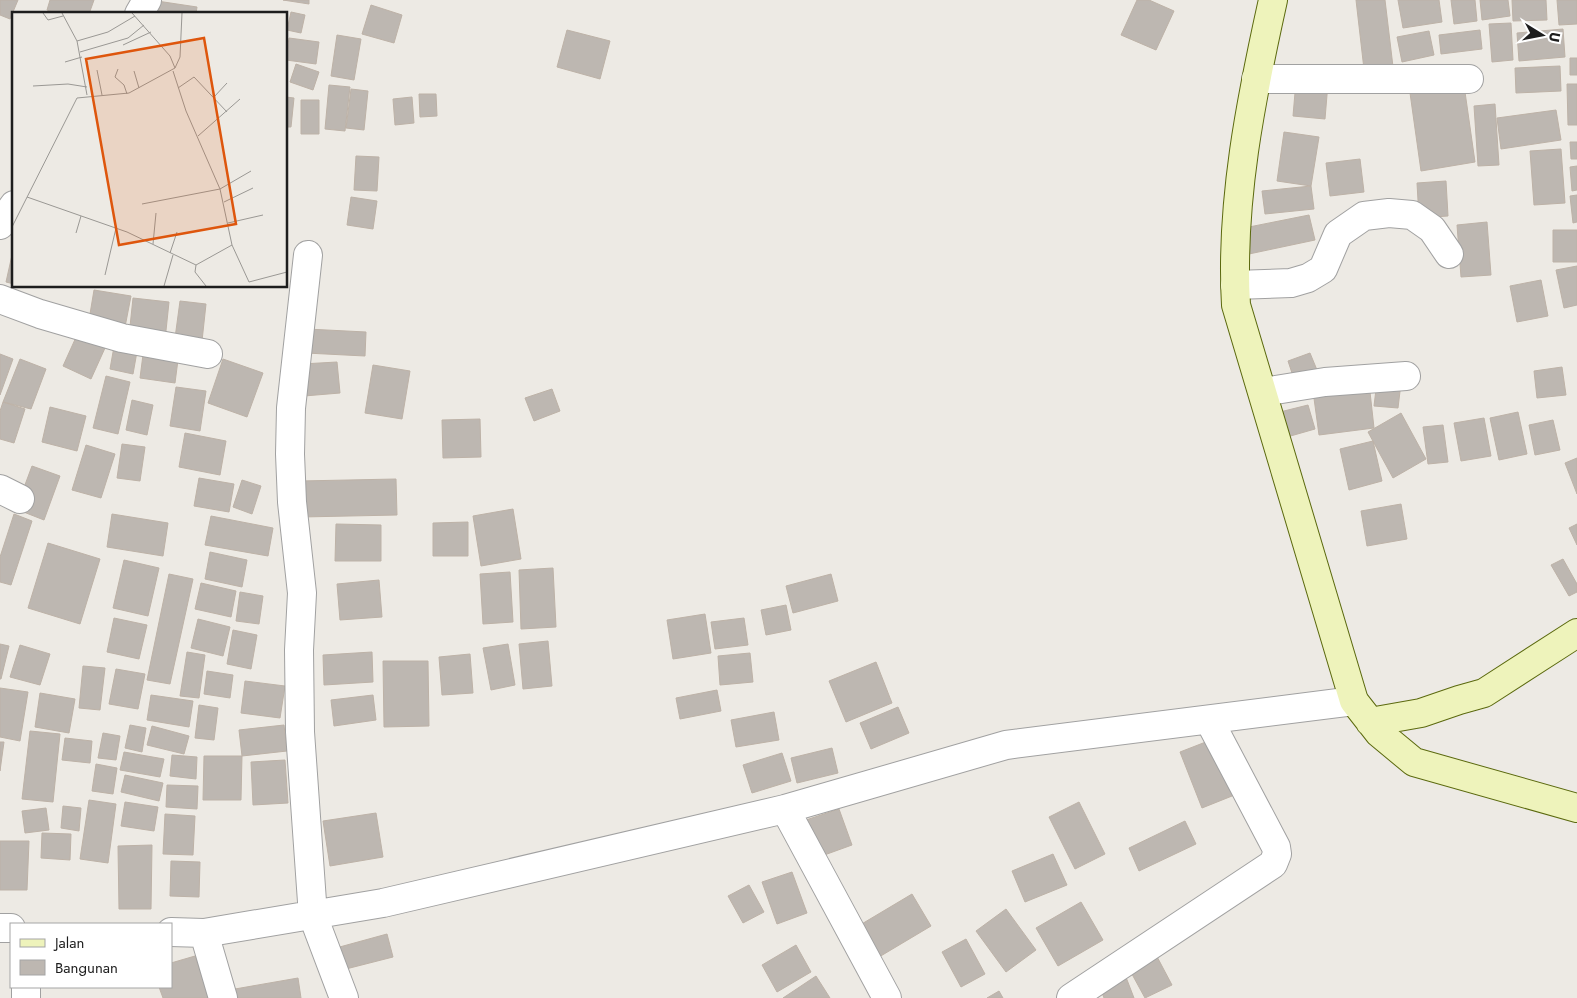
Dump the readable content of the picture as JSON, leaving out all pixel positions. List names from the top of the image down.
{
  "legend": ["Jalan", "Bangunan"],
  "north": "right"
}
